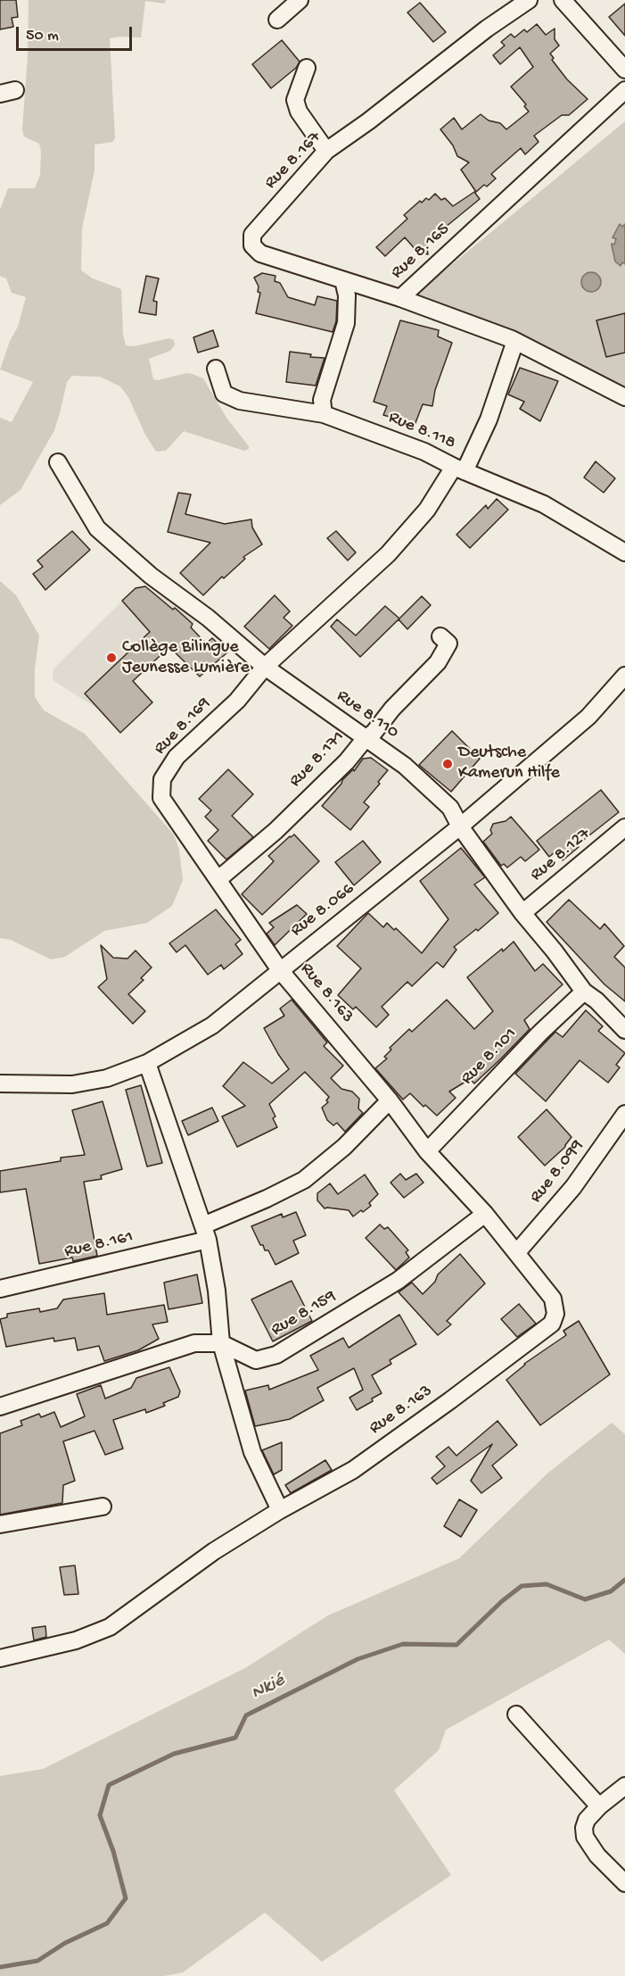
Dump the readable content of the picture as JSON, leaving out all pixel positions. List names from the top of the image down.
{
  "streets": {
    "street": [
      "Rue 8.167",
      "Rue 8.165",
      "Rue 8.118",
      "Rue 8.110",
      "Rue 8.169",
      "Rue 8.171",
      "Rue 8.127",
      "Rue 8.066",
      "Rue 8.163",
      "Rue 8.101",
      "Rue 8.099",
      "Rue 8.161",
      "Rue 8.159"
    ]
  },
  "crossings": [
    ["Rue 8.167", "Rue 8.165"],
    ["Rue 8.165", "Rue 8.169"],
    ["Rue 8.118", "Rue 8.169"],
    ["Rue 8.110", "Rue 8.169"],
    ["Rue 8.110", "Rue 8.171"],
    ["Rue 8.110", "Rue 8.127"],
    ["Rue 8.110", "Rue 8.066"],
    ["Rue 8.110", "Rue 8.101"],
    ["Rue 8.169", "Rue 8.171"],
    ["Rue 8.169", "Rue 8.066"],
    ["Rue 8.169", "Rue 8.163"],
    ["Rue 8.066", "Rue 8.163"],
    ["Rue 8.163", "Rue 8.101"],
    ["Rue 8.163", "Rue 8.099"],
    ["Rue 8.163", "Rue 8.161"],
    ["Rue 8.163", "Rue 8.159"]
  ],
  "water": ["Nkié"],
  "places": ["Collège Bilingue Jeunesse Lumière", "Deutsche Kamerun Hilfe"],
  "scale_bar": "50 m"
}
